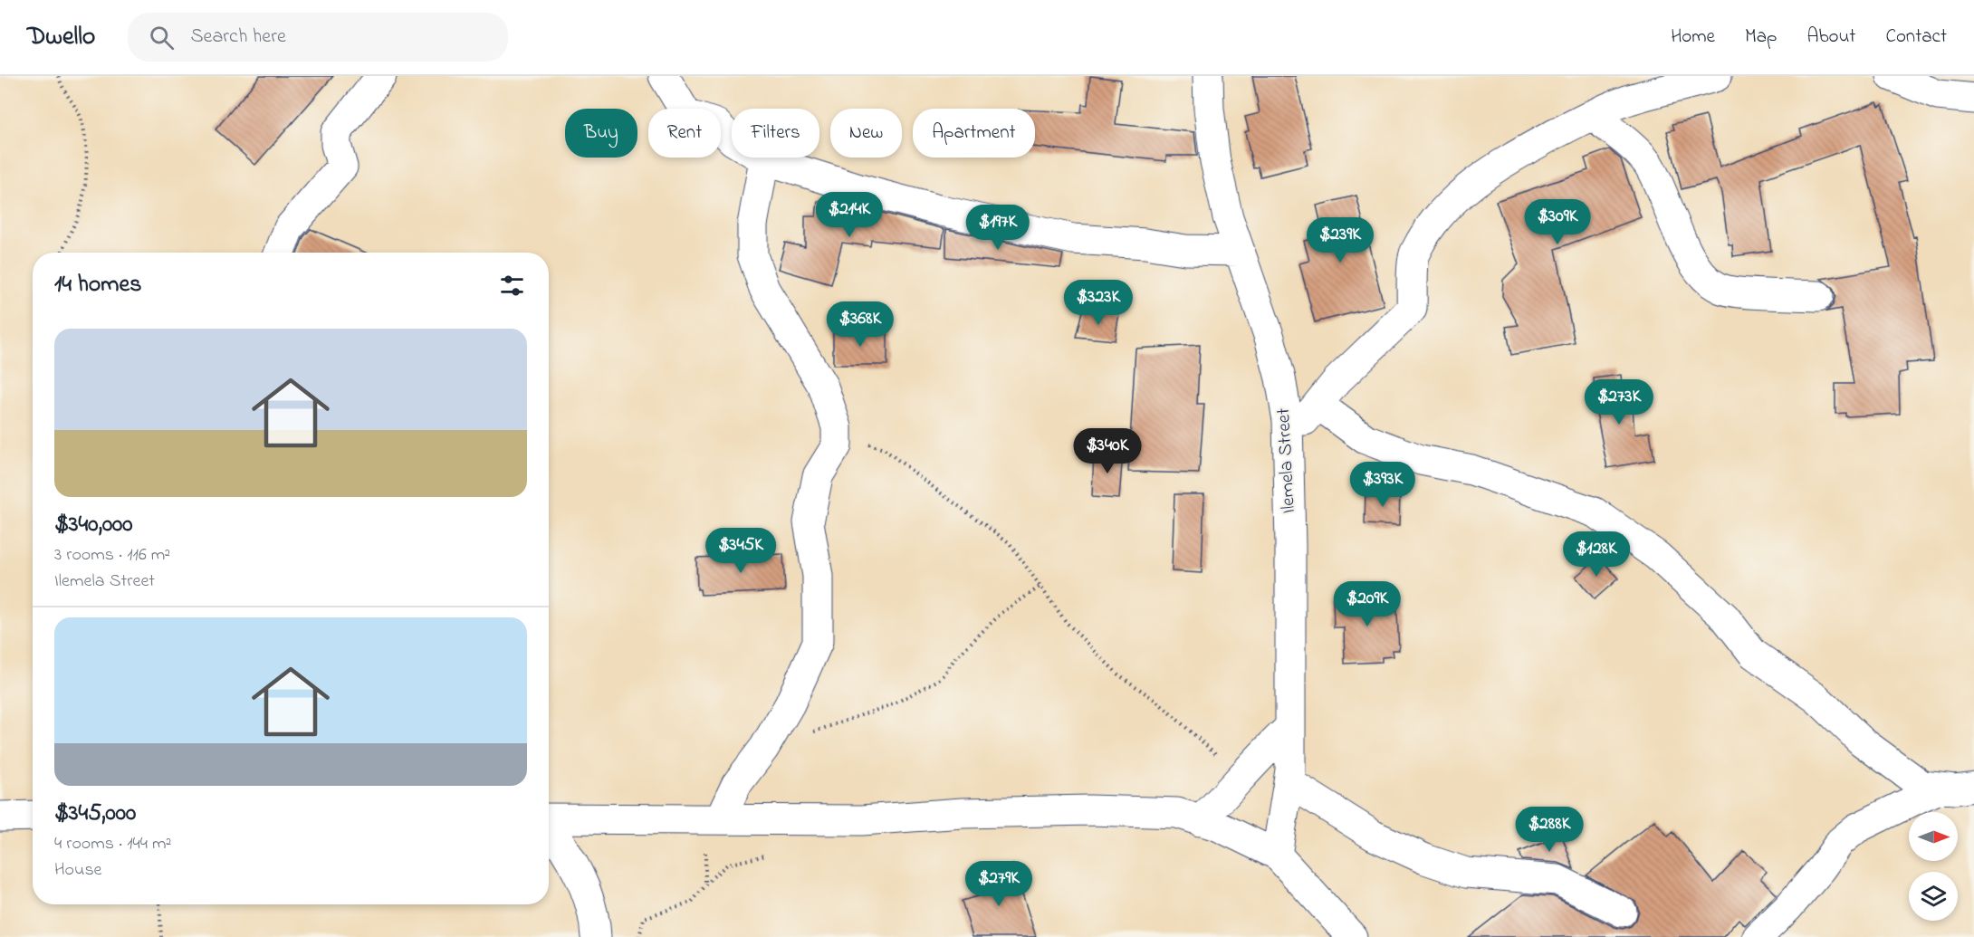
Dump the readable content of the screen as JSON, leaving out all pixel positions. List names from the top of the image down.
{
  "streets": {
    "street": ["Ilemela Street"]
  },
  "north": "right",
  "page": {
    "header": "Dwello",
    "search": "Search here",
    "nav": [
      "Home",
      "Map",
      "About",
      "Contact"
    ],
    "chip": [
      "Buy",
      "Rent",
      "Filters",
      "New",
      "Apartment"
    ],
    "price": [
      "$214K",
      "$309K",
      "$197K",
      "$239K",
      "$323K",
      "$368K",
      "$273K",
      "$340K",
      "$393K",
      "$345K",
      "$128K",
      "$209K",
      "$288K",
      "$279K"
    ],
    "heading": "14 homes",
    "list": [
      {
        "name": "$340,000",
        "note": "3 rooms · 116 m² · Ilemela Street"
      },
      {
        "name": "$345,000",
        "note": "4 rooms · 144 m² · House"
      }
    ]
  }
}
